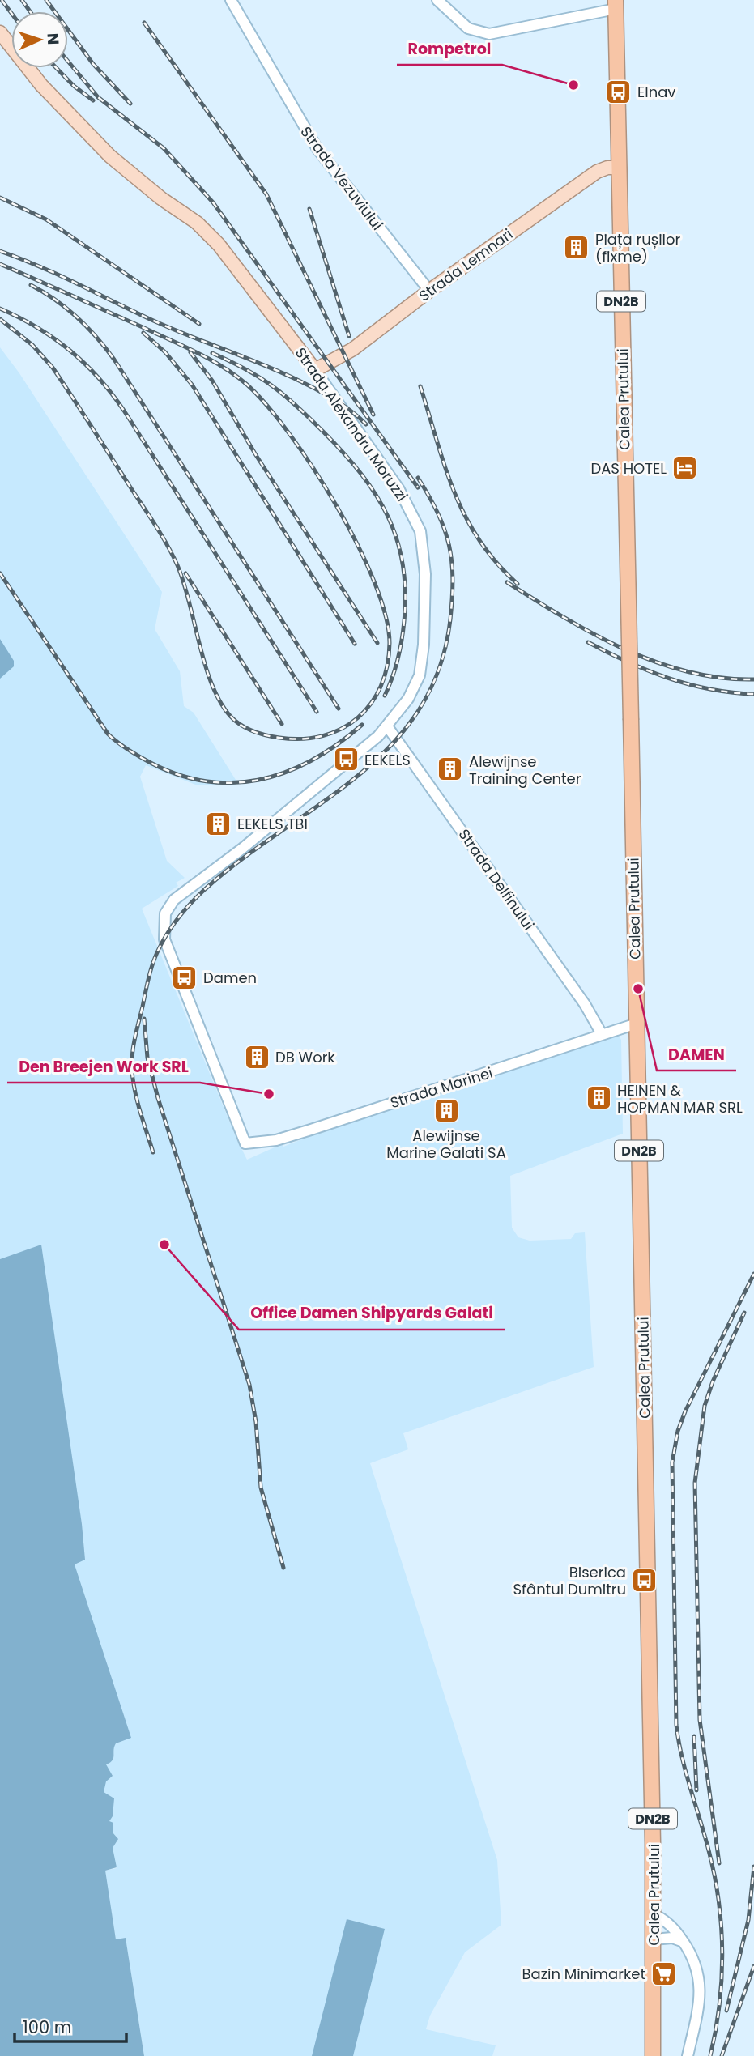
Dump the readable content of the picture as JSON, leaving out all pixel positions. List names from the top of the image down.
{
  "streets": {
    "highway": ["DN2B", "Calea Prutului"],
    "main road": ["Strada Lemnari", "Strada Alexandru Moruzzi"],
    "street": ["Strada Vezuviului", "Strada Delfinului", "Strada Marinei"]
  },
  "crossings": [
    ["Strada Vezuviului", "Strada Lemnari"],
    ["Strada Lemnari", "Calea Prutului"],
    ["Strada Lemnari", "Strada Alexandru Moruzzi"],
    ["Calea Prutului", "Strada Marinei"],
    ["Strada Alexandru Moruzzi", "Strada Delfinului"],
    ["Strada Alexandru Moruzzi", "Strada Marinei"],
    ["Strada Delfinului", "Strada Marinei"]
  ],
  "places": {
    "other": [
      "Rompetrol",
      "DAMEN",
      "Den Breejen Work SRL",
      "Office Damen Shipyards Galati"
    ],
    "bus stop": [
      "Elnav",
      "EEKELS",
      "Damen",
      "Biserica Sfântul Dumitru"
    ],
    "building": [
      "Piața rușilor (fixme)",
      "Alewijnse Training Center",
      "EEKELS TBI",
      "DB Work",
      "HEINEN & HOPMAN MAR SRL",
      "Alewijnse Marine Galati SA"
    ],
    "hotel": ["DAS HOTEL"],
    "supermarket": ["Bazin Minimarket"]
  },
  "scale_bar": "100 m",
  "north": "right"
}
